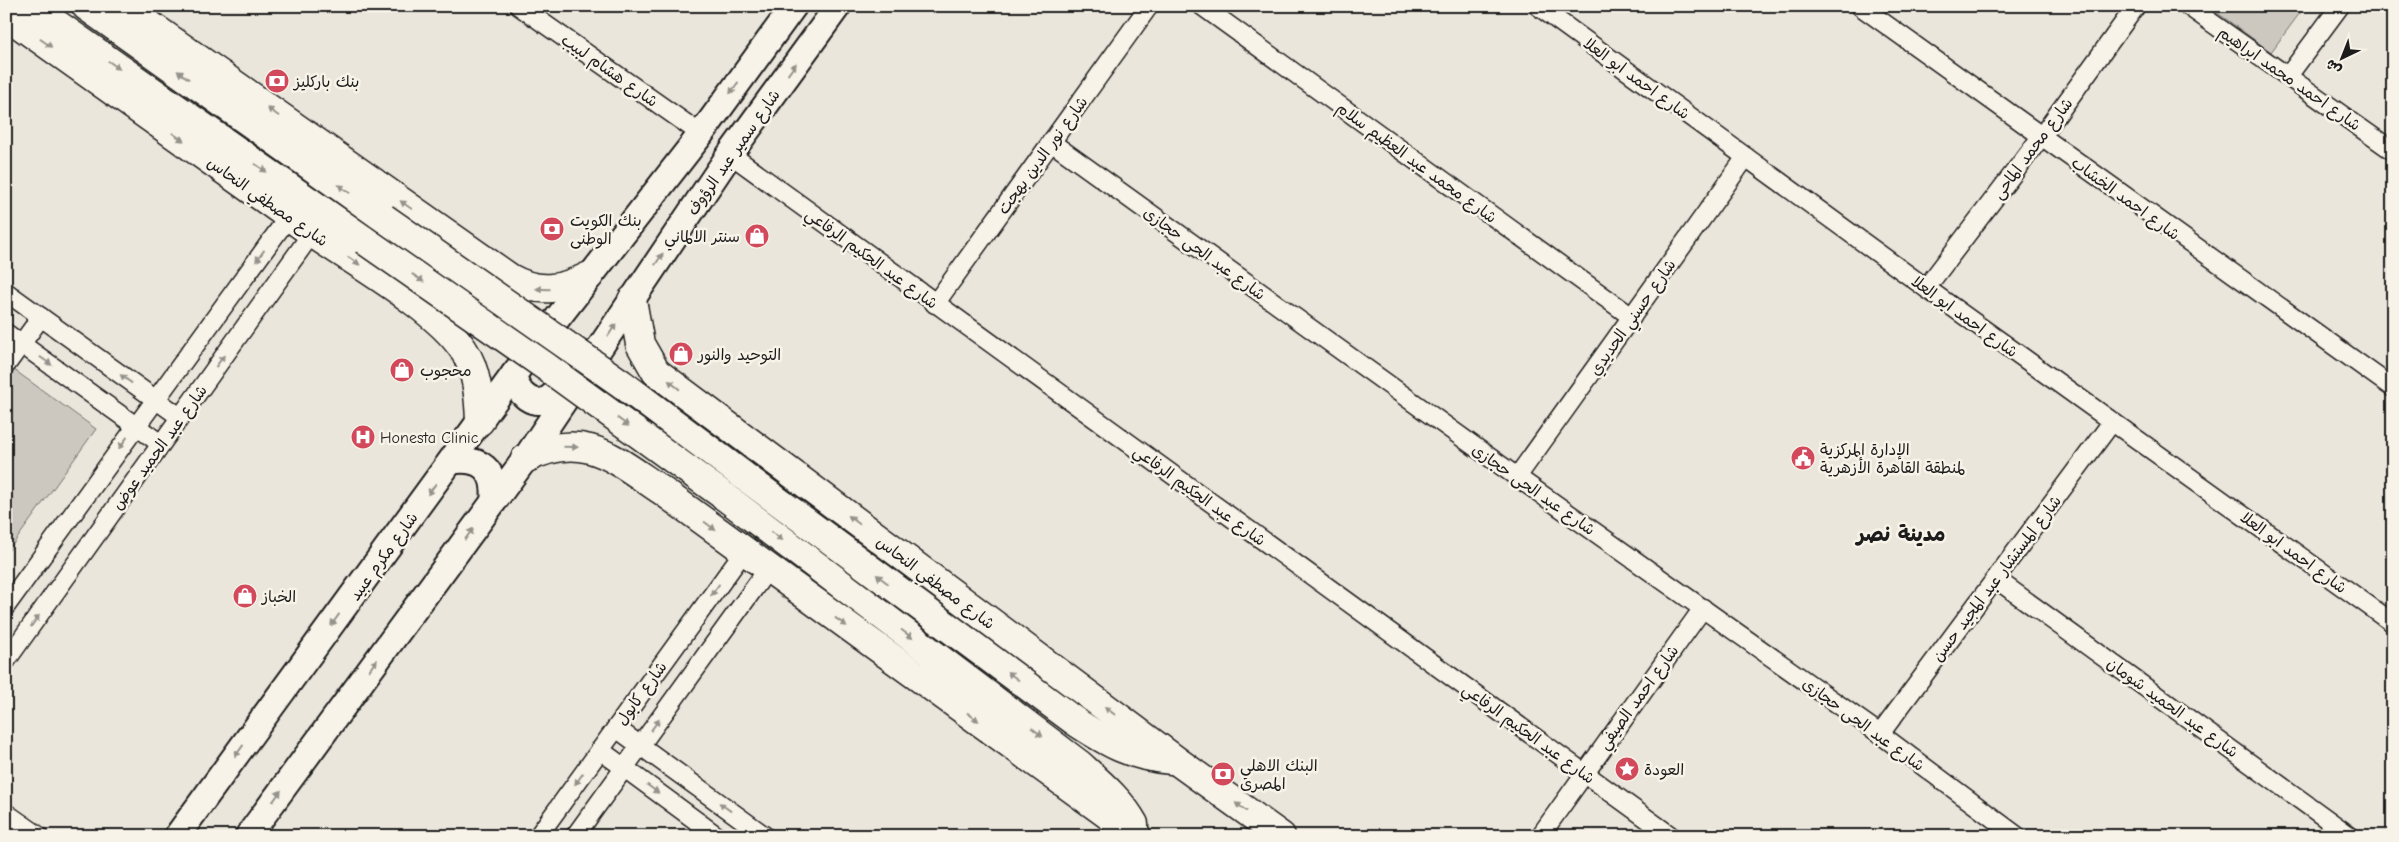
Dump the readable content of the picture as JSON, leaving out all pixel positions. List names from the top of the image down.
{
  "streets": {
    "main road": ["شارع مصطفي النحاس"],
    "street": [
      "شارع هشام لبيب",
      "شارع احمد ابو العلا",
      "شارع احمد محمد ابراهيم",
      "شارع محمد الماحى",
      "شارع سمير عبد الرؤوف",
      "شارع نور الدين بهجت",
      "شارع محمد عبد العظيم سلام",
      "شارع احمد الخشاب",
      "شارع عبد الحى حجازى",
      "شارع عبد الحكيم الرفاعي",
      "شارع حسني الحديدي",
      "شارع عبد الحميد عوض",
      "شارع مكرم عبيد",
      "شارع المستشار عبد المجيد حسن",
      "شارع كابول",
      "شارع احمد الصيفي",
      "شارع عبد الحميد شومان"
    ]
  },
  "crossings": [
    ["شارع احمد ابو العلا", "شارع محمد الماحى"],
    ["شارع احمد ابو العلا", "شارع حسني الحديدي"],
    ["شارع احمد ابو العلا", "شارع المستشار عبد المجيد حسن"],
    ["شارع محمد الماحى", "شارع احمد الخشاب"],
    ["شارع سمير عبد الرؤوف", "شارع مصطفي النحاس"],
    ["شارع سمير عبد الرؤوف", "شارع عبد الحكيم الرفاعي"],
    ["شارع نور الدين بهجت", "شارع عبد الحى حجازى"],
    ["شارع نور الدين بهجت", "شارع عبد الحكيم الرفاعي"],
    ["شارع محمد عبد العظيم سلام", "شارع حسني الحديدي"],
    ["شارع مصطفي النحاس", "شارع عبد الحميد عوض"],
    ["شارع مصطفي النحاس", "شارع مكرم عبيد"],
    ["شارع عبد الحى حجازى", "شارع حسني الحديدي"],
    ["شارع عبد الحى حجازى", "شارع المستشار عبد المجيد حسن"],
    ["شارع عبد الحى حجازى", "شارع احمد الصيفي"],
    ["شارع عبد الحكيم الرفاعي", "شارع احمد الصيفي"],
    ["شارع المستشار عبد المجيد حسن", "شارع عبد الحميد شومان"]
  ],
  "districts": ["مدينة نصر"],
  "places": {
    "bank": ["بنك باركليز", "بنك الكويت الوطنى", "البنك الاهلي المصرى"],
    "shop": [
      "سنتر الالماني",
      "التوحيد والنور",
      "محجوب",
      "الخباز"
    ],
    "hospital": ["Honesta Clinic"],
    "public building": ["الإدارة المركزية لمنطقة القاهرة الأزهرية"],
    "place": ["العودة"]
  },
  "north": "bottom left"
}
